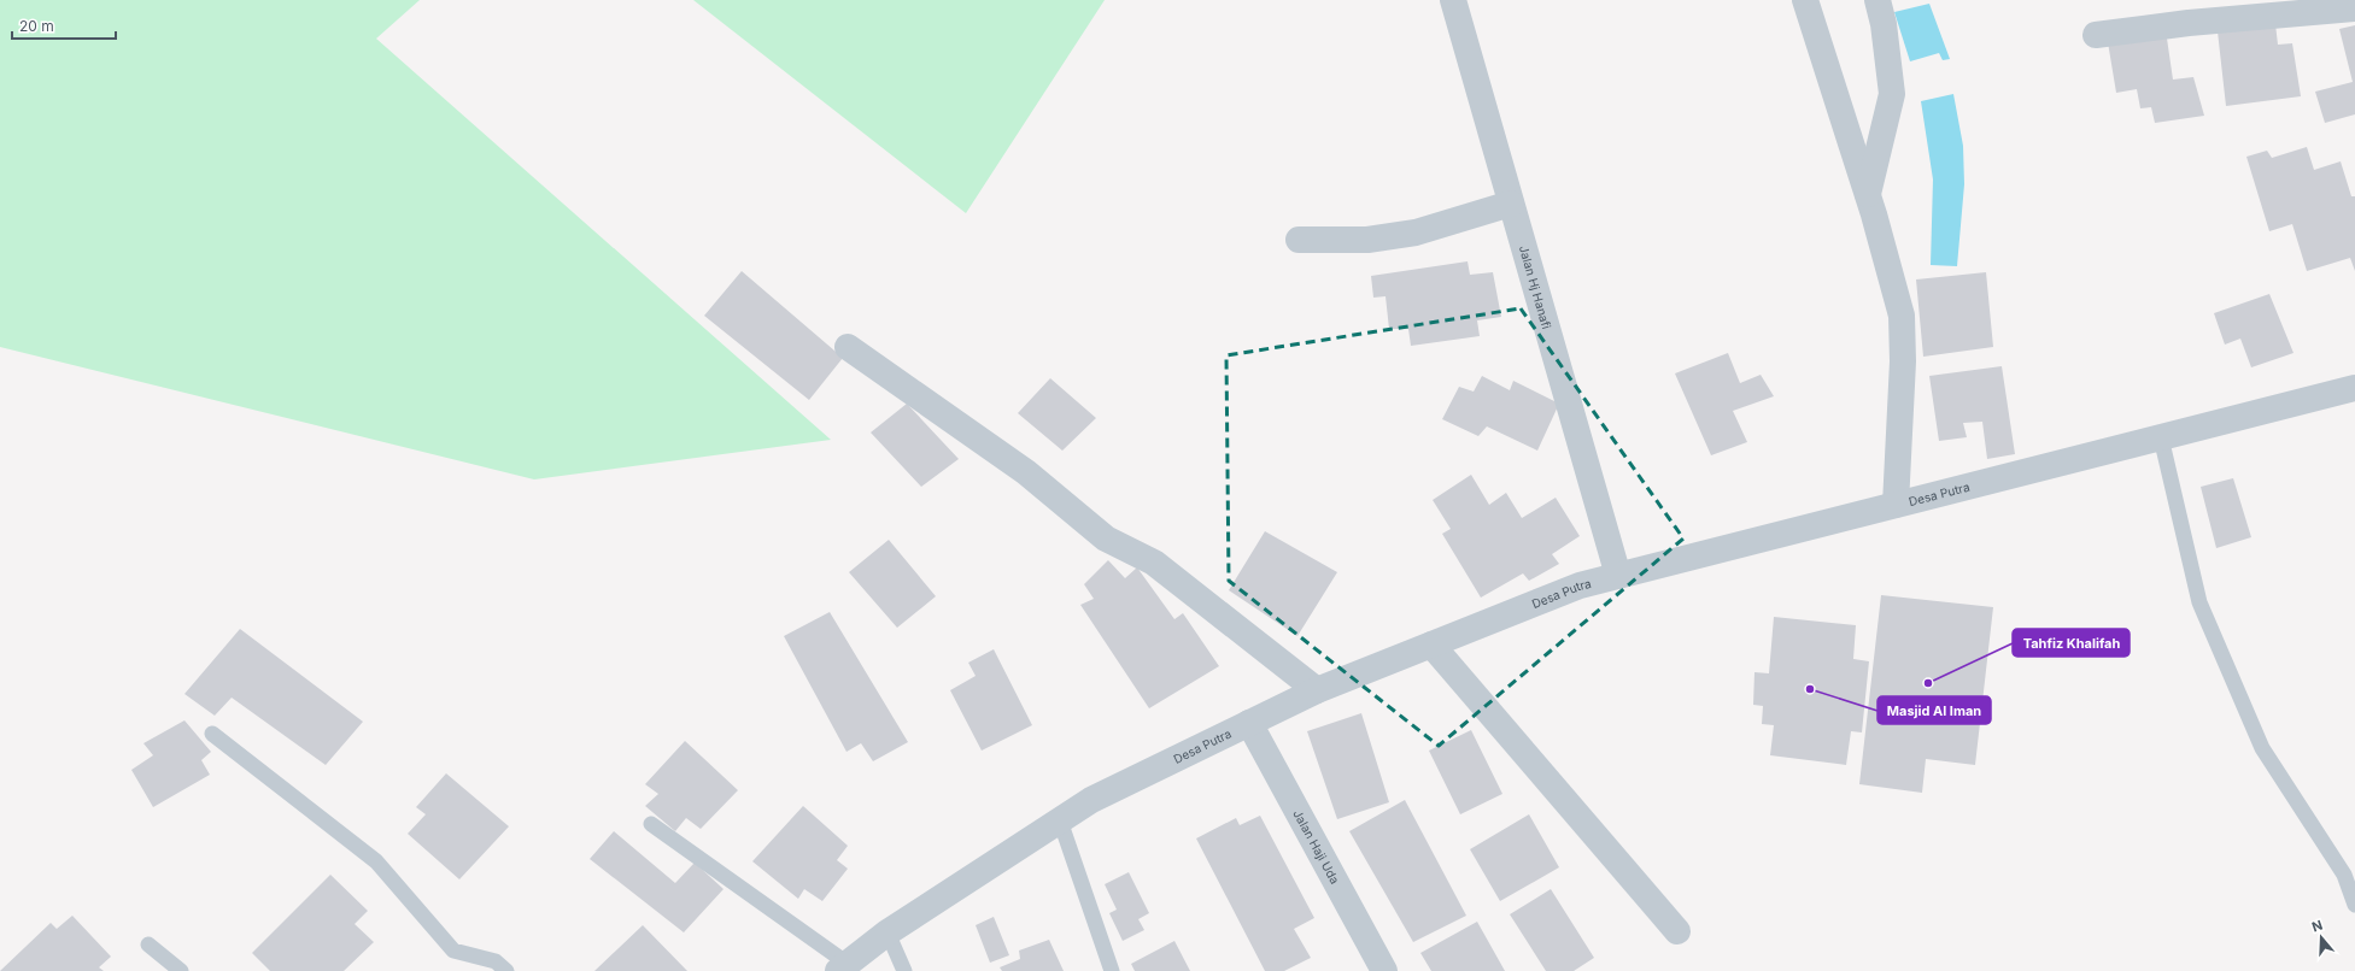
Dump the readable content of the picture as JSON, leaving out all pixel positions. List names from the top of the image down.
{
  "streets": {
    "street": ["Jalan Hj Hanafi", "Desa Putra", "Jalan Haji Uda"]
  },
  "crossings": [
    ["Jalan Hj Hanafi", "Desa Putra"],
    ["Desa Putra", "Jalan Haji Uda"]
  ],
  "places": ["Tahfiz Khalifah", "Masjid Al Iman"],
  "scale_bar": "20 m",
  "north": "top"
}
